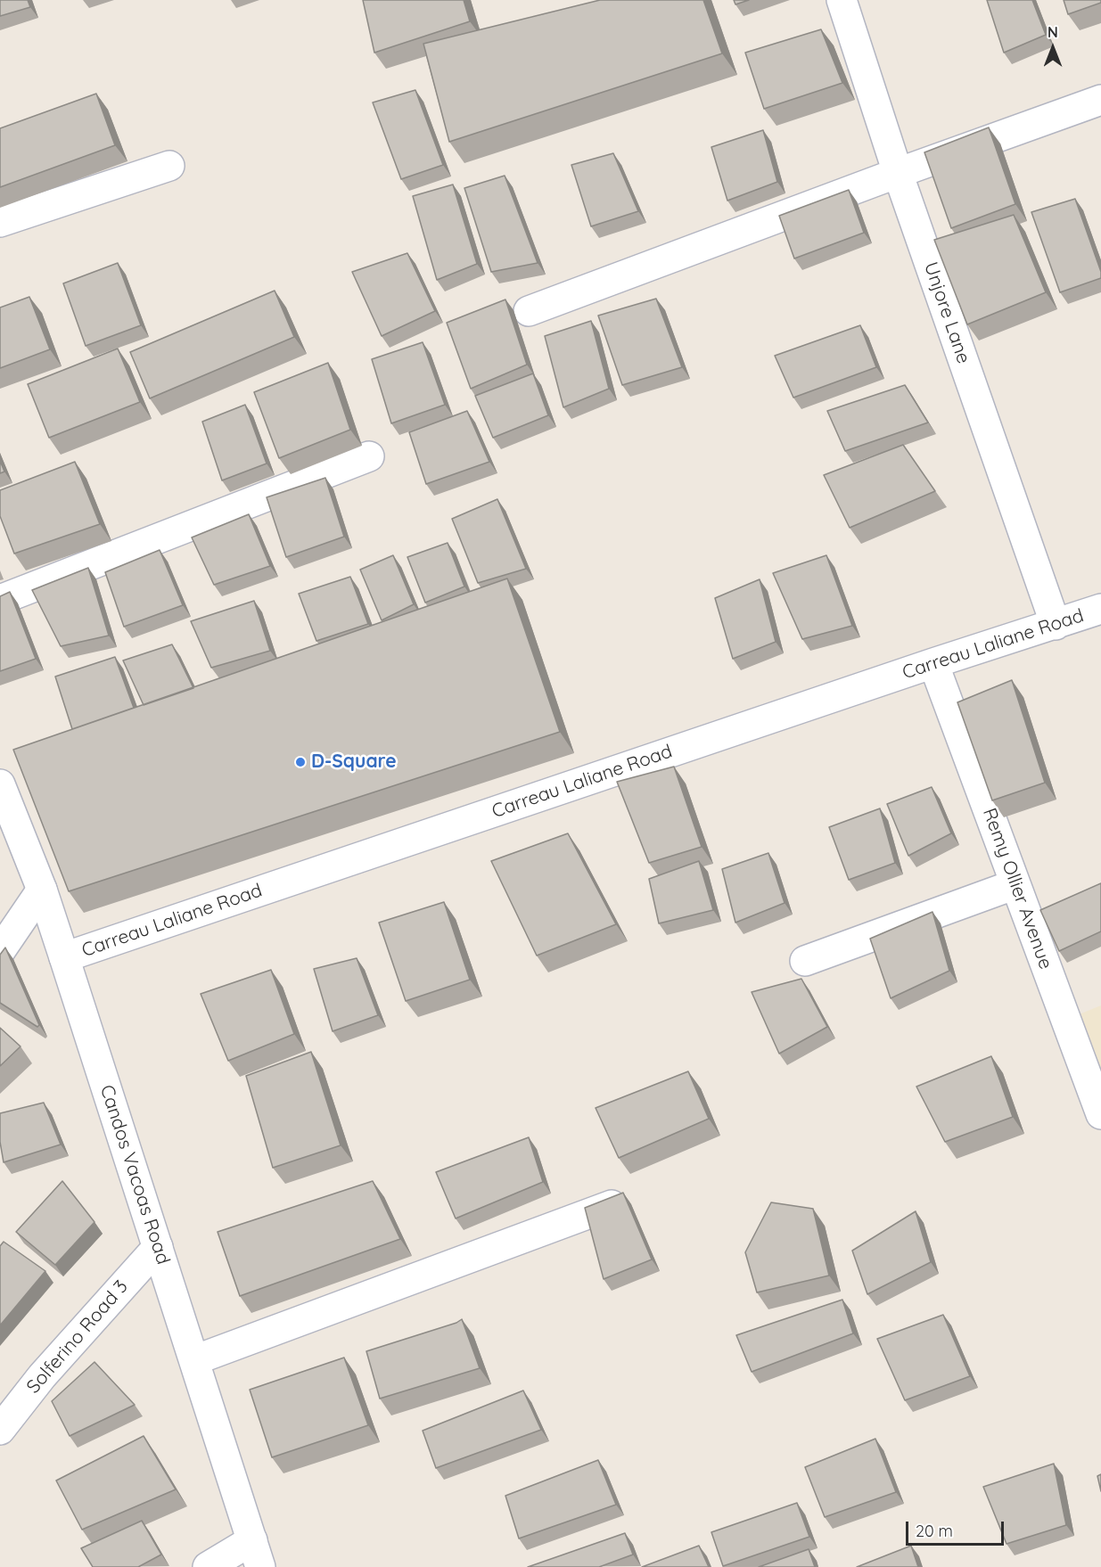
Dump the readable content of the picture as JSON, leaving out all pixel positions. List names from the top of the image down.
{
  "streets": {
    "street": [
      "Unjore Lane",
      "Carreau Laliane Road",
      "Remy Ollier Avenue",
      "Candos Vacoas Road",
      "Solferino Road 3"
    ]
  },
  "crossings": [
    ["Unjore Lane", "Carreau Laliane Road"],
    ["Carreau Laliane Road", "Remy Ollier Avenue"],
    ["Carreau Laliane Road", "Candos Vacoas Road"],
    ["Candos Vacoas Road", "Solferino Road 3"]
  ],
  "places": ["D-Square"],
  "scale_bar": "20 m",
  "north": "top"
}
